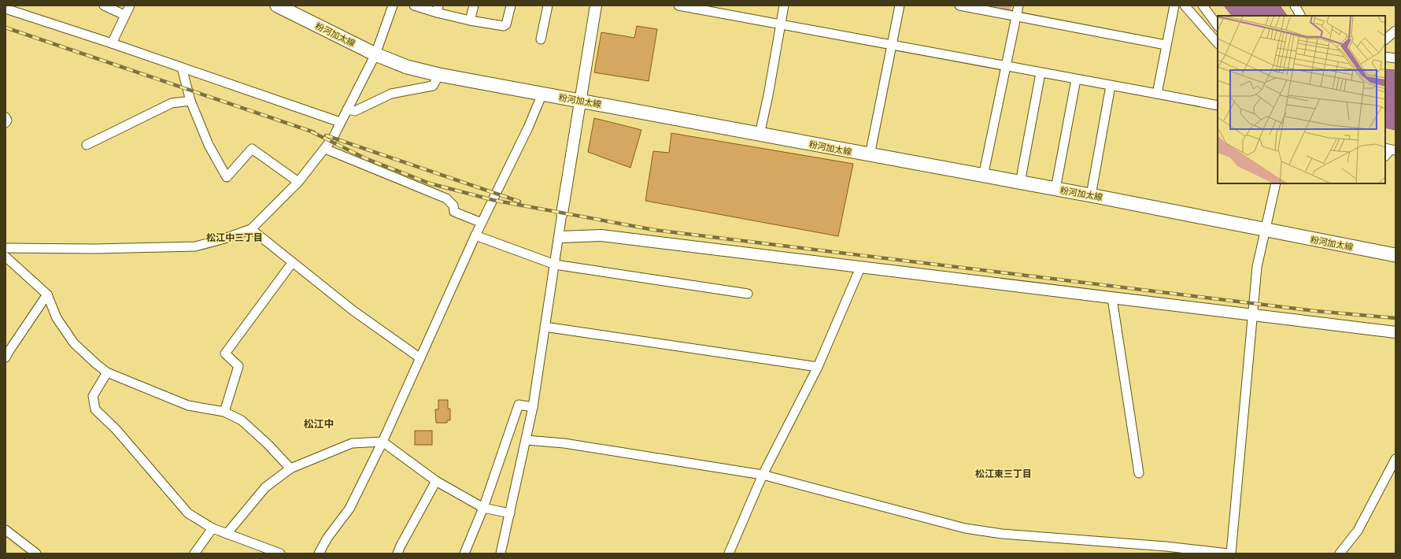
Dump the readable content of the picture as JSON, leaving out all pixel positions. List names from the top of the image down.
{
  "streets": {
    "main road": ["粉河加太線"]
  },
  "districts": ["松江中三丁目", "松江中", "松江東三丁目"]
}
